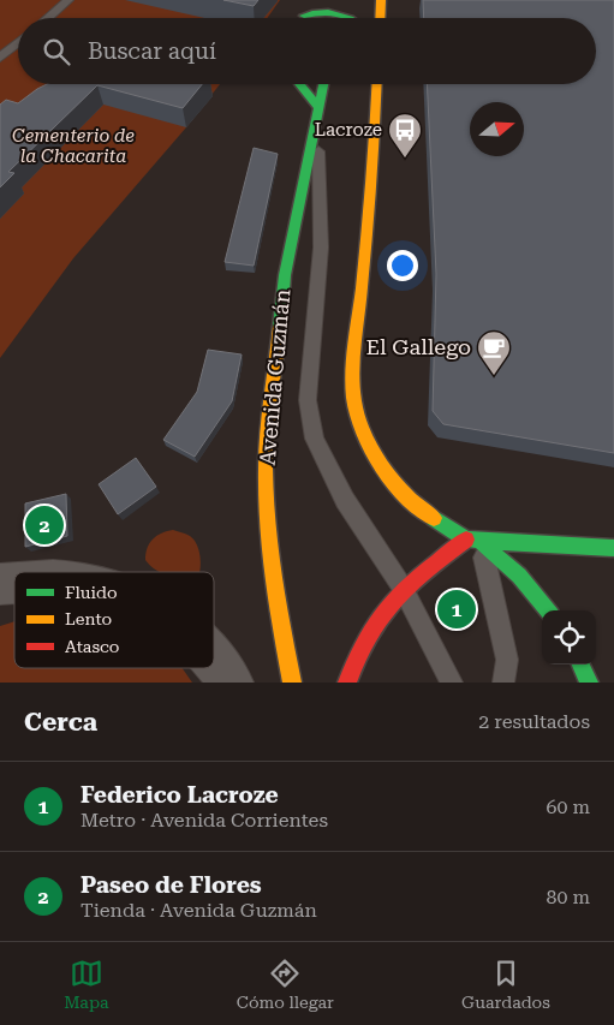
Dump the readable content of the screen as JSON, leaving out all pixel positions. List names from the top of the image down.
{
  "streets": {
    "main road": ["Avenida Guzmán"]
  },
  "parks": ["Cementerio de la Chacarita"],
  "places": {
    "bus stop": ["Lacroze"],
    "cafe": ["El Gallego"]
  },
  "legend": ["Fluido", "Lento", "Atasco"],
  "north": "right",
  "page": {
    "search": "Buscar aquí",
    "pins": ["2", "1"],
    "heading": ["Cerca", "2 resultados"],
    "list": [
      {
        "mark": "1",
        "name": "Federico Lacroze",
        "note": "Metro · Avenida Corrientes",
        "value": "60 m"
      },
      {
        "mark": "2",
        "name": "Paseo de Flores",
        "note": "Tienda · Avenida Guzmán",
        "value": "80 m"
      }
    ],
    "nav": ["Mapa", "Cómo llegar", "Guardados"]
  }
}
